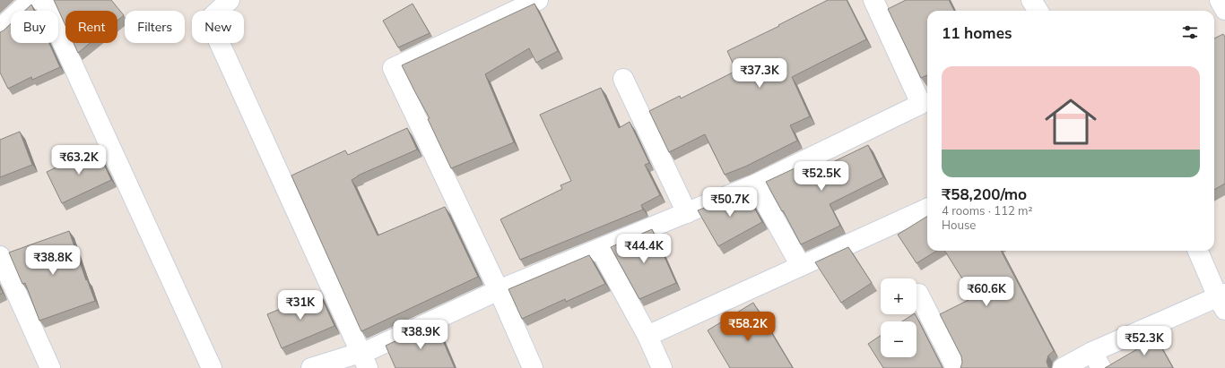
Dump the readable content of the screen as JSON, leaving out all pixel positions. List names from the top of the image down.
{
  "page": {
    "chip": [
      "Buy",
      "Rent",
      "Filters",
      "New"
    ],
    "heading": "11 homes",
    "list": [
      {
        "name": "₹58,200/mo",
        "note": "4 rooms · 112 m² · House"
      }
    ],
    "price": [
      "₹37.3K",
      "₹63.2K",
      "₹52.5K",
      "₹50.7K",
      "₹44.4K",
      "₹38.8K",
      "₹60.6K",
      "₹31K",
      "₹58.2K",
      "₹38.9K",
      "₹52.3K"
    ],
    "map_buttons": ["+", "−"]
  }
}
